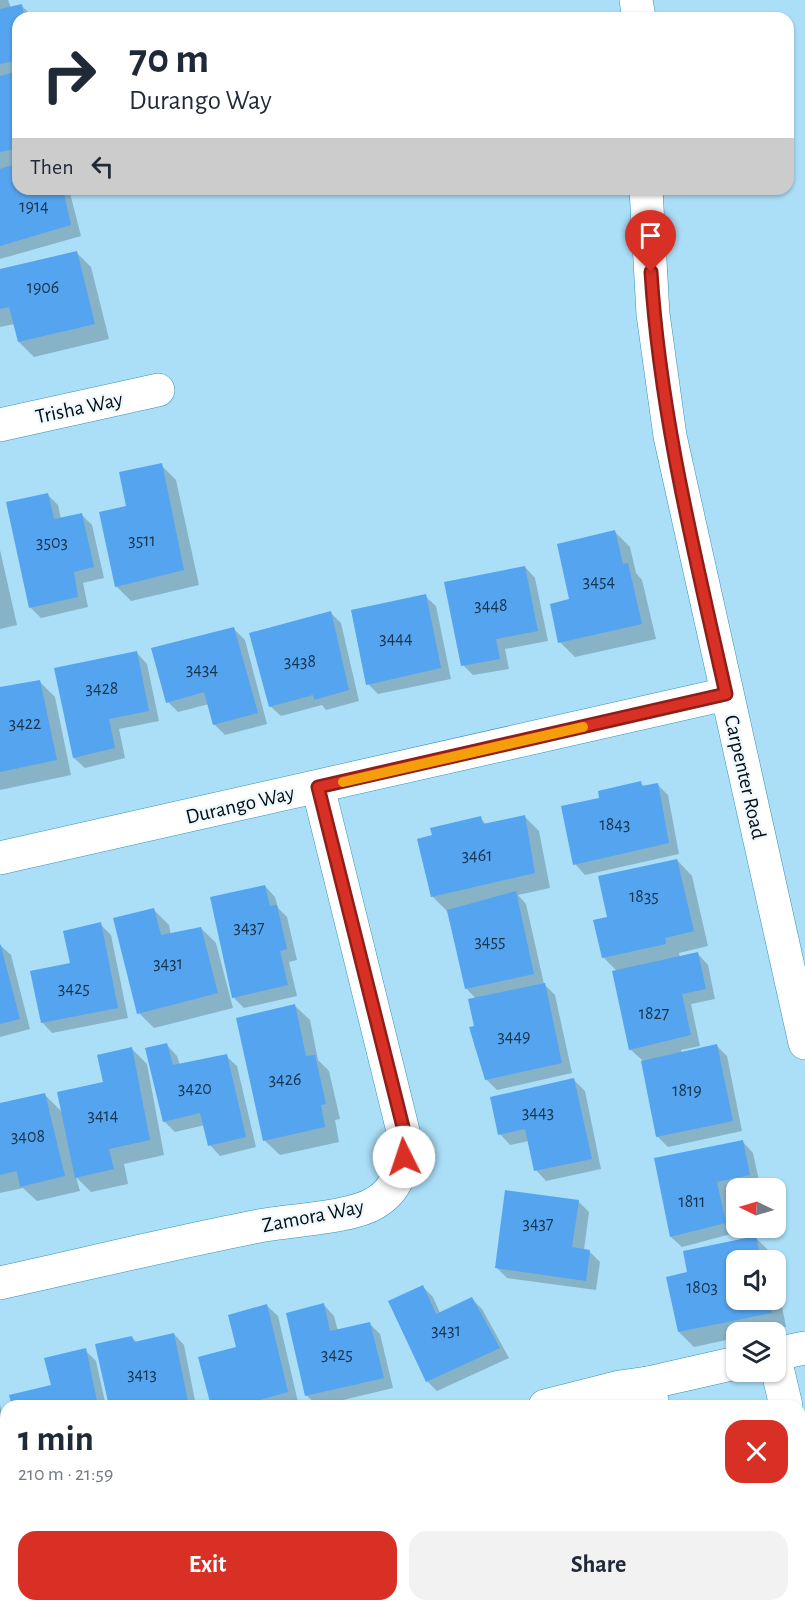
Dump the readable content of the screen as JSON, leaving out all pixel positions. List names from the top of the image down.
{
  "streets": {
    "street": [
      "Trisha Way",
      "Carpenter Road",
      "Durango Way",
      "Zamora Way"
    ]
  },
  "crossings": [
    ["Carpenter Road", "Durango Way"],
    ["Durango Way", "Zamora Way"]
  ],
  "house_numbers": [
    "1914",
    "1906",
    "3511",
    "3503",
    "3454",
    "3448",
    "3444",
    "3438",
    "3434",
    "3428",
    "3422",
    "1843",
    "3461",
    "1835",
    "3437",
    "3455",
    "3431",
    "3425",
    "1827",
    "3449",
    "3426",
    "3420",
    "1819",
    "3443",
    "3414",
    "3408",
    "1811",
    "3437",
    "1803",
    "3431",
    "3425",
    "3413"
  ],
  "north": "left",
  "page": {
    "turn": ["70 m", "Durango Way"],
    "then": "Then",
    "heading": ["1 min", "210 m · 21:59"],
    "buttons": ["Exit", "Share"]
  }
}
